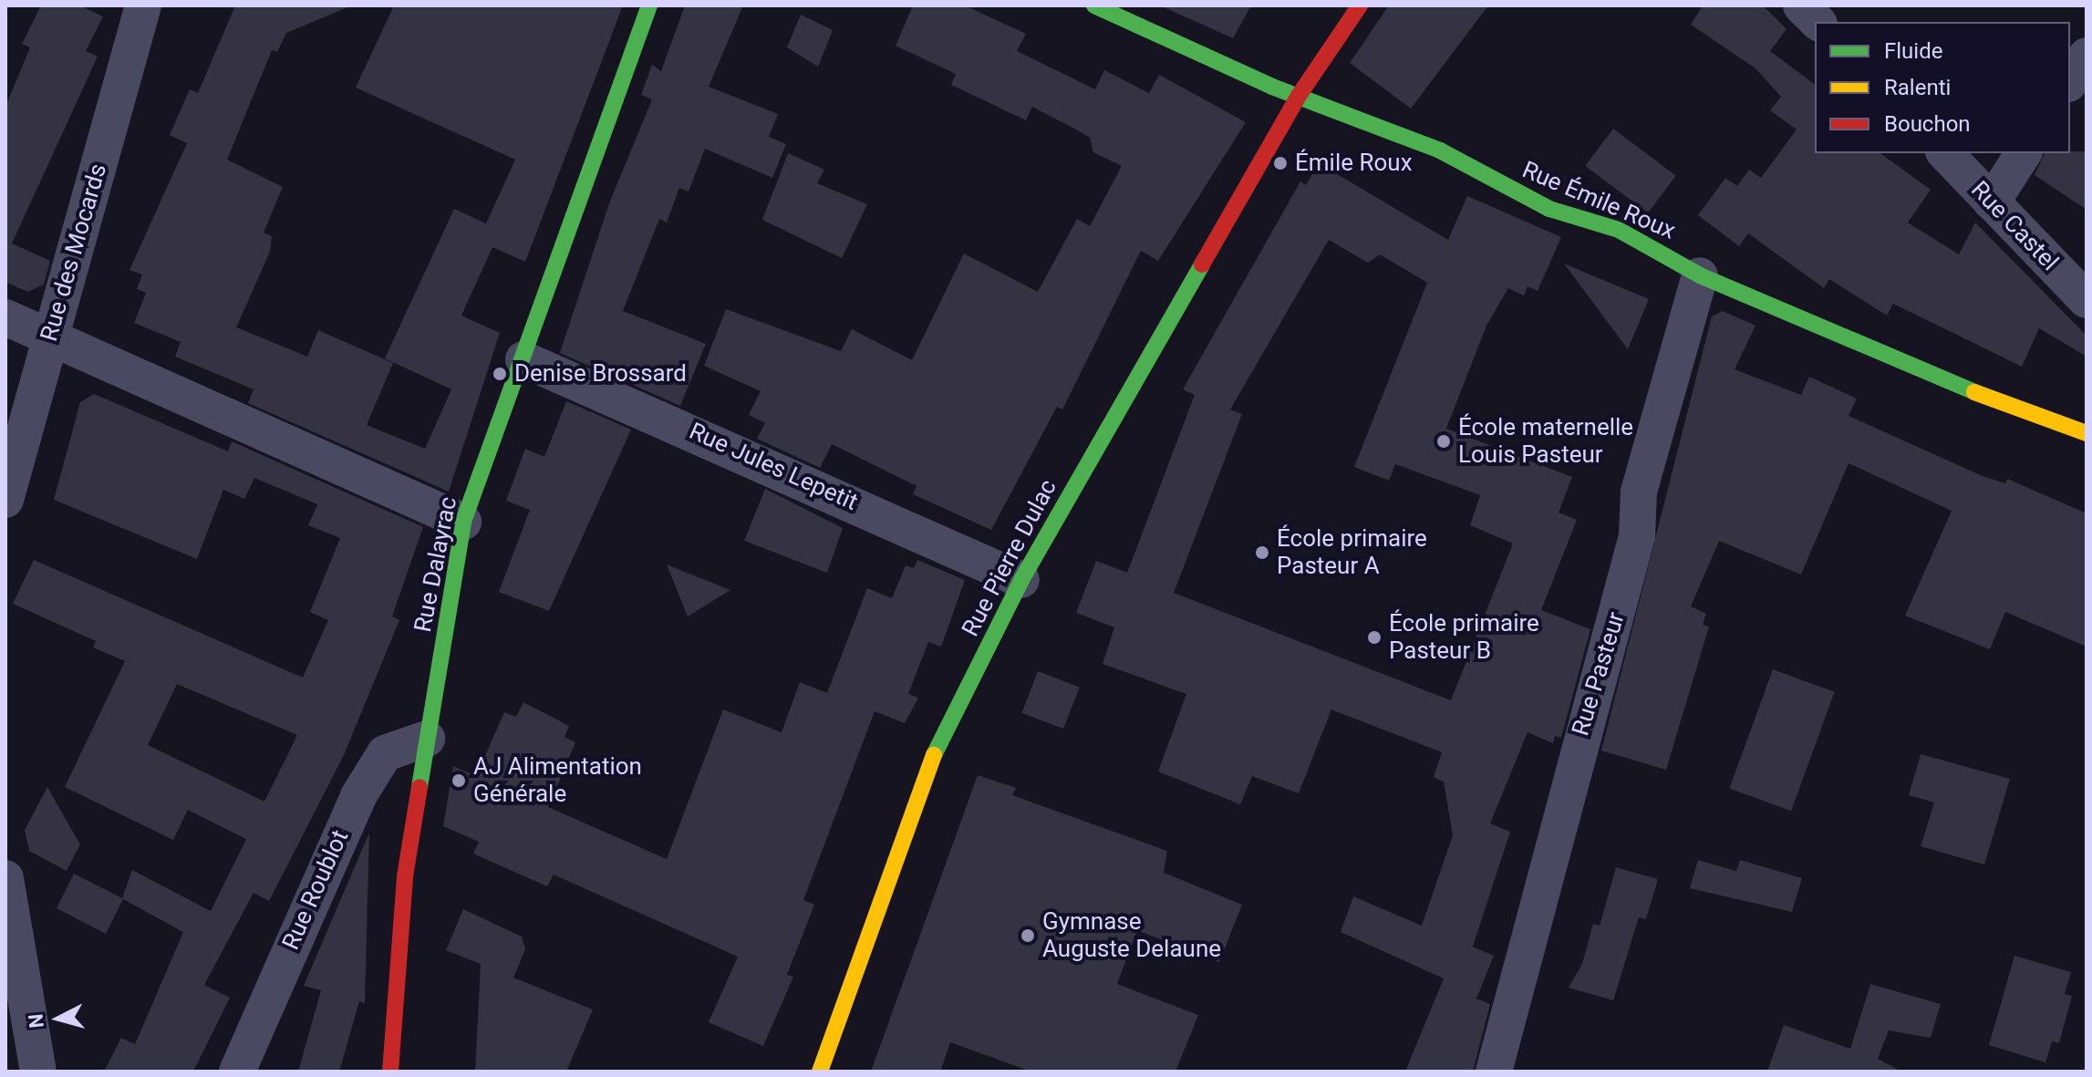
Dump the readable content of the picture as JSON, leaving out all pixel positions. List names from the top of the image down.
{
  "streets": {
    "main road": ["Rue Émile Roux", "Rue Pierre Dulac", "Rue Dalayrac"],
    "street": [
      "Rue Castel",
      "Rue des Mocards",
      "Rue Jules Lepetit",
      "Rue Pasteur",
      "Rue Roublot"
    ]
  },
  "crossings": [
    ["Rue Émile Roux", "Rue Pierre Dulac"],
    ["Rue Émile Roux", "Rue Pasteur"],
    ["Rue Jules Lepetit", "Rue Pierre Dulac"],
    ["Rue Jules Lepetit", "Rue Dalayrac"],
    ["Rue Dalayrac", "Rue Roublot"]
  ],
  "places": [
    "Émile Roux",
    "Denise Brossard",
    "École maternelle Louis Pasteur",
    "École primaire Pasteur A",
    "École primaire Pasteur B",
    "AJ Alimentation Générale",
    "Gymnase Auguste Delaune"
  ],
  "legend": ["Fluide", "Ralenti", "Bouchon"],
  "north": "left"
}
